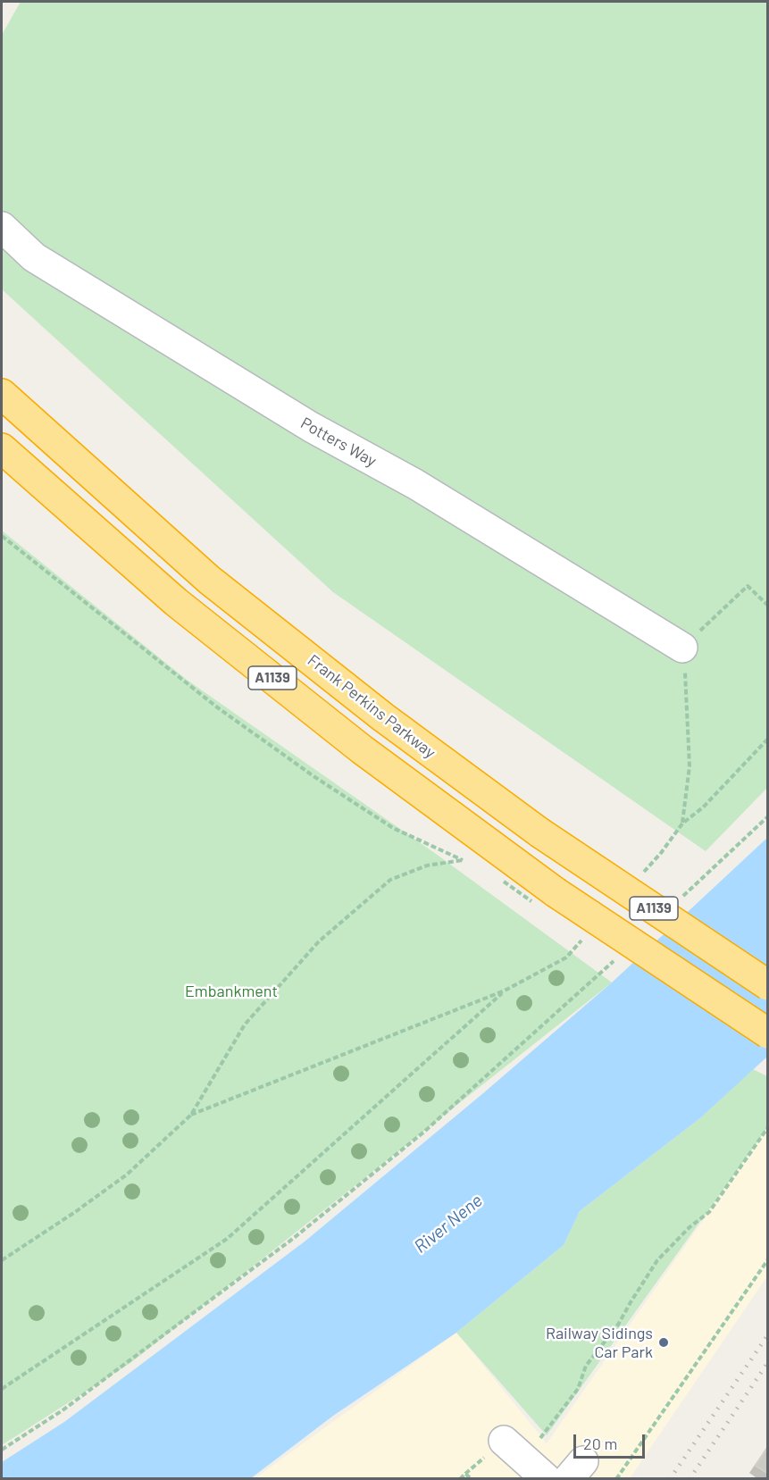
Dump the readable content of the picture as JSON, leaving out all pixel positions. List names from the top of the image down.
{
  "streets": {
    "highway": ["A1139", "Frank Perkins Parkway"],
    "street": ["Potters Way"]
  },
  "water": ["River Nene"],
  "parks": ["Embankment"],
  "places": ["Railway Sidings Car Park"],
  "scale_bar": "20 m"
}
